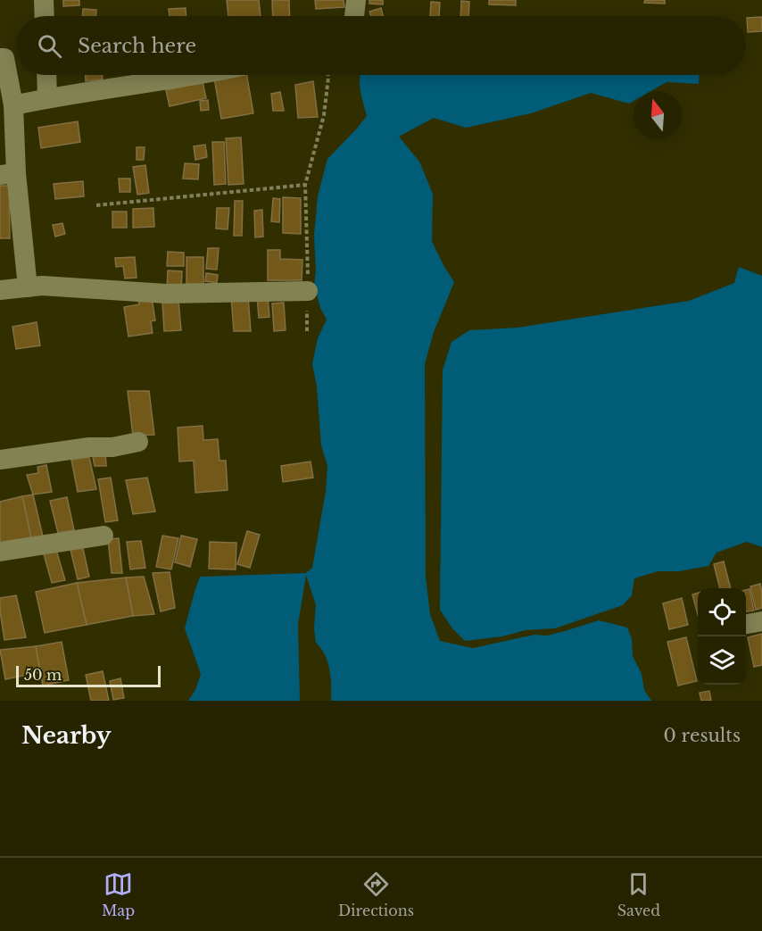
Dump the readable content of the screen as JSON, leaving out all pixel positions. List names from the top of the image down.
{
  "scale_bar": "50 m",
  "north": "top",
  "page": {
    "search": "Search here",
    "scale": "50 m",
    "heading": ["Nearby", "0 results"],
    "nav": ["Map", "Directions", "Saved"]
  }
}
